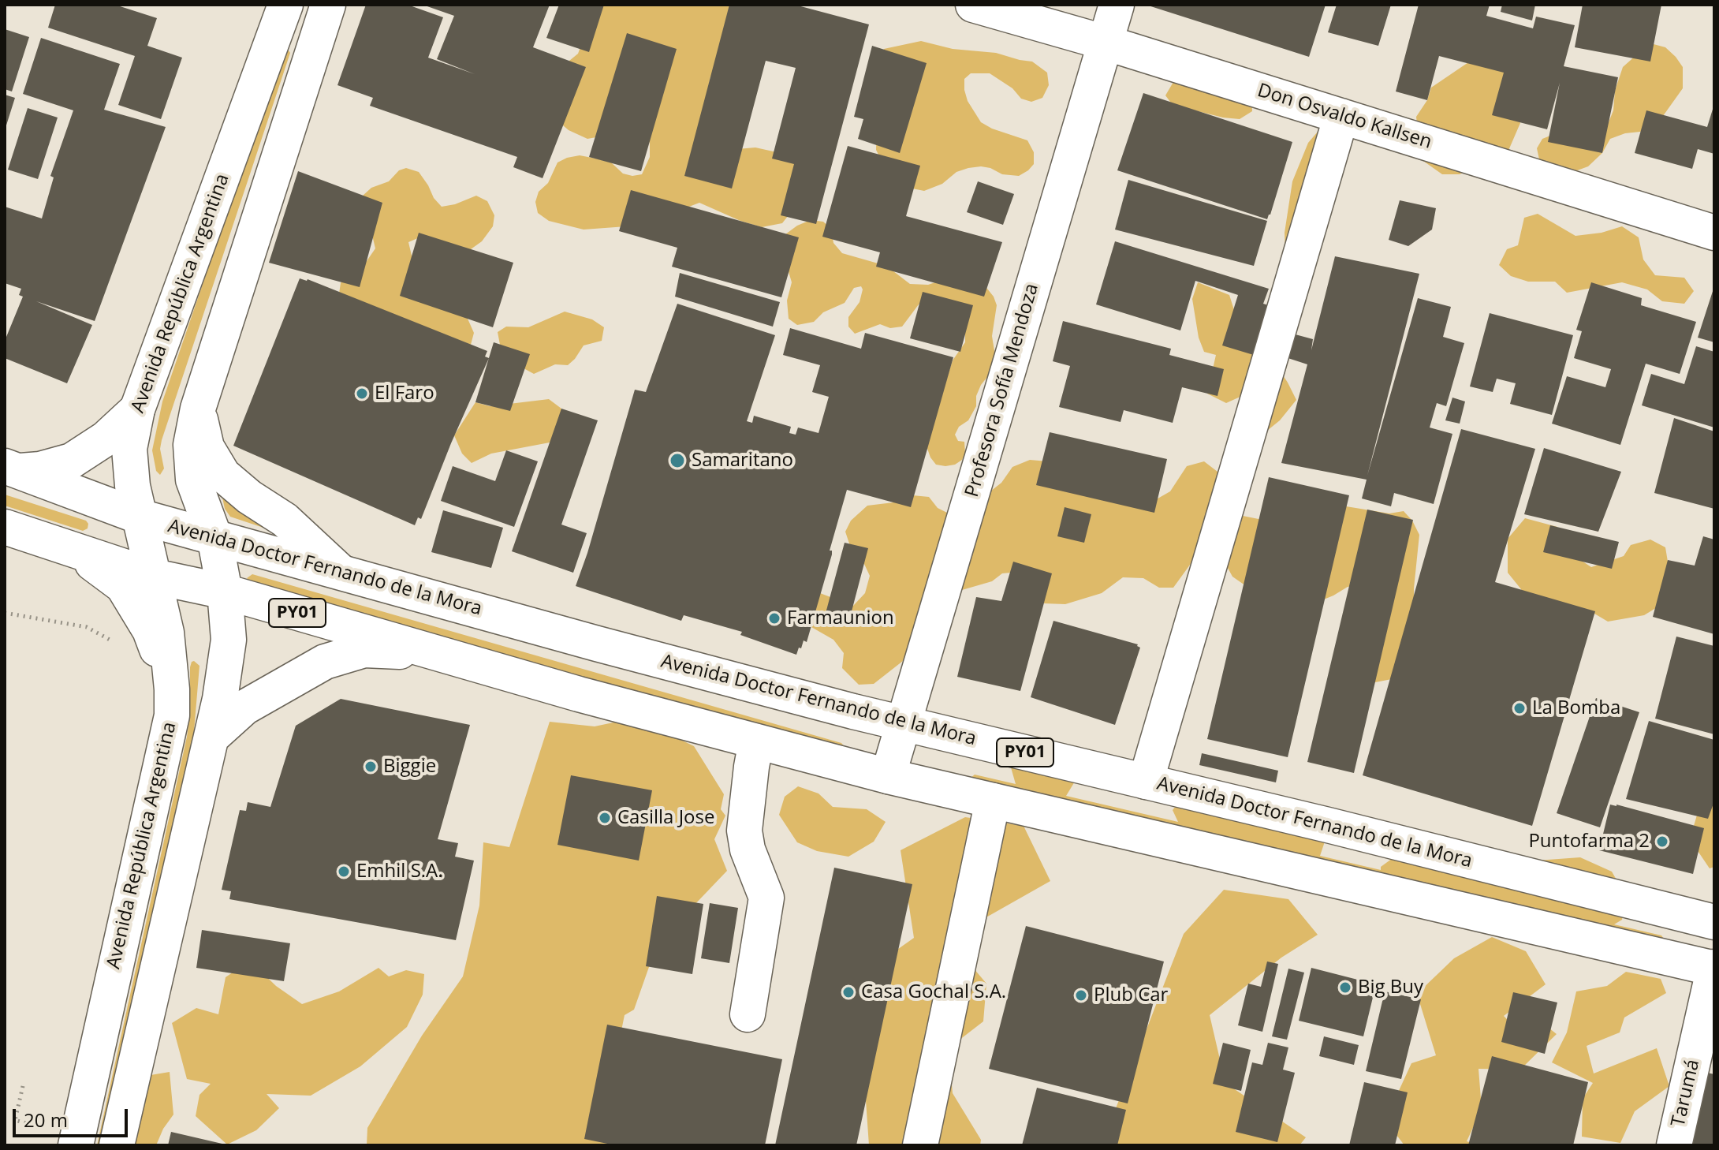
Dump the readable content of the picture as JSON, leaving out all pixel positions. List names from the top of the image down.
{
  "streets": {
    "main road": [
      "Don Osvaldo Kallsen",
      "Avenida República Argentina",
      "Profesora Sofía Mendoza",
      "Avenida Doctor Fernando de la Mora",
      "PY01",
      "Tarumá"
    ]
  },
  "crossings": [
    ["Don Osvaldo Kallsen", "Profesora Sofía Mendoza"],
    ["Avenida República Argentina", "Avenida Doctor Fernando de la Mora"],
    ["Avenida República Argentina", "PY01"],
    ["Profesora Sofía Mendoza", "Avenida Doctor Fernando de la Mora"],
    ["Profesora Sofía Mendoza", "PY01"],
    ["PY01", "Tarumá"]
  ],
  "places": [
    "El Faro",
    "Samaritano",
    "Farmaunion",
    "La Bomba",
    "Biggie",
    "Casilla Jose",
    "Puntofarma 2",
    "Emhil S.A.",
    "Big Buy",
    "Casa Gochal S.A.",
    "Plub Car"
  ],
  "scale_bar": "20 m"
}
